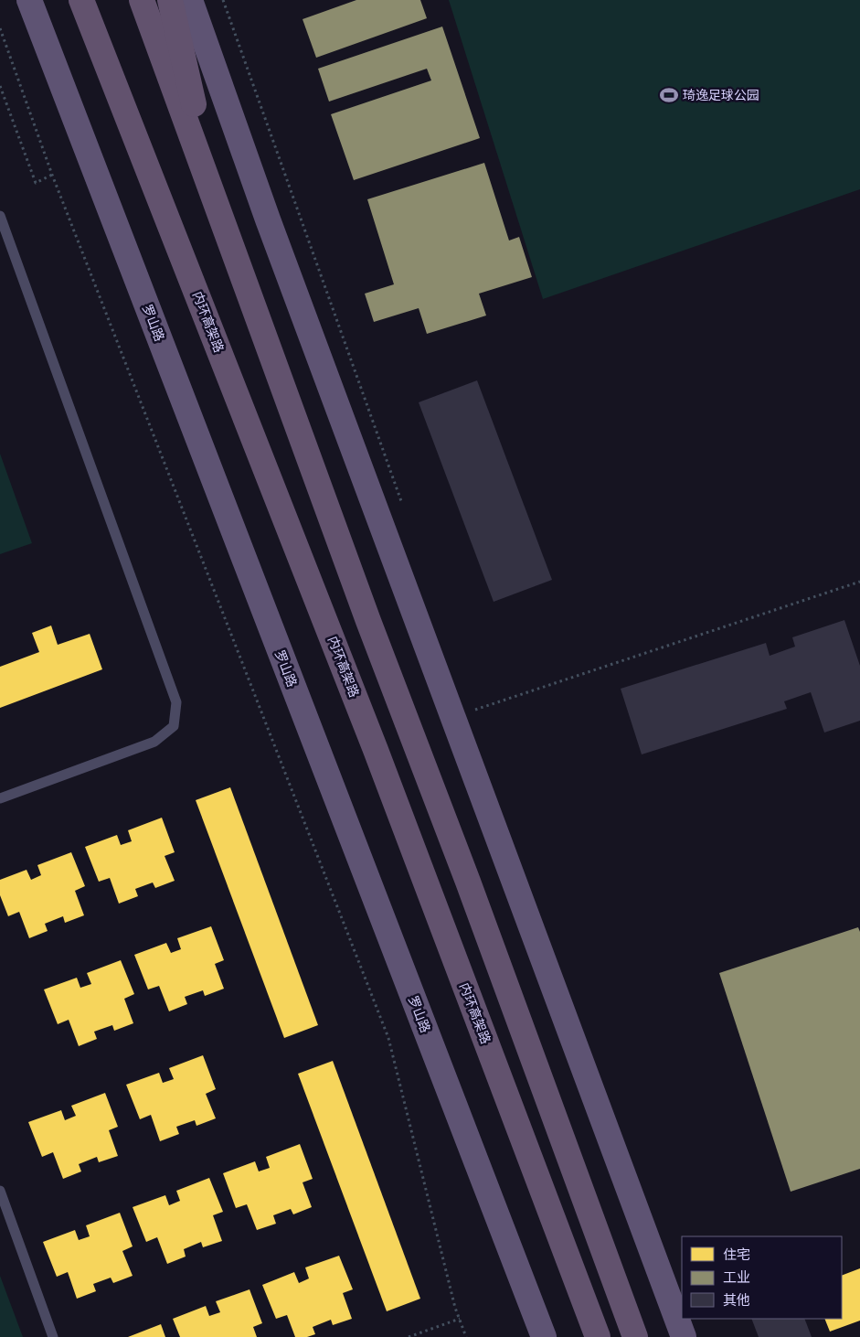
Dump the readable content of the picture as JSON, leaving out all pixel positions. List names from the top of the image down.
{
  "streets": {
    "highway": ["内环高架路"],
    "main road": ["罗山路"]
  },
  "places": {
    "sports": ["琦逸足球公园"]
  },
  "legend": ["住宅", "工业", "其他"]
}
